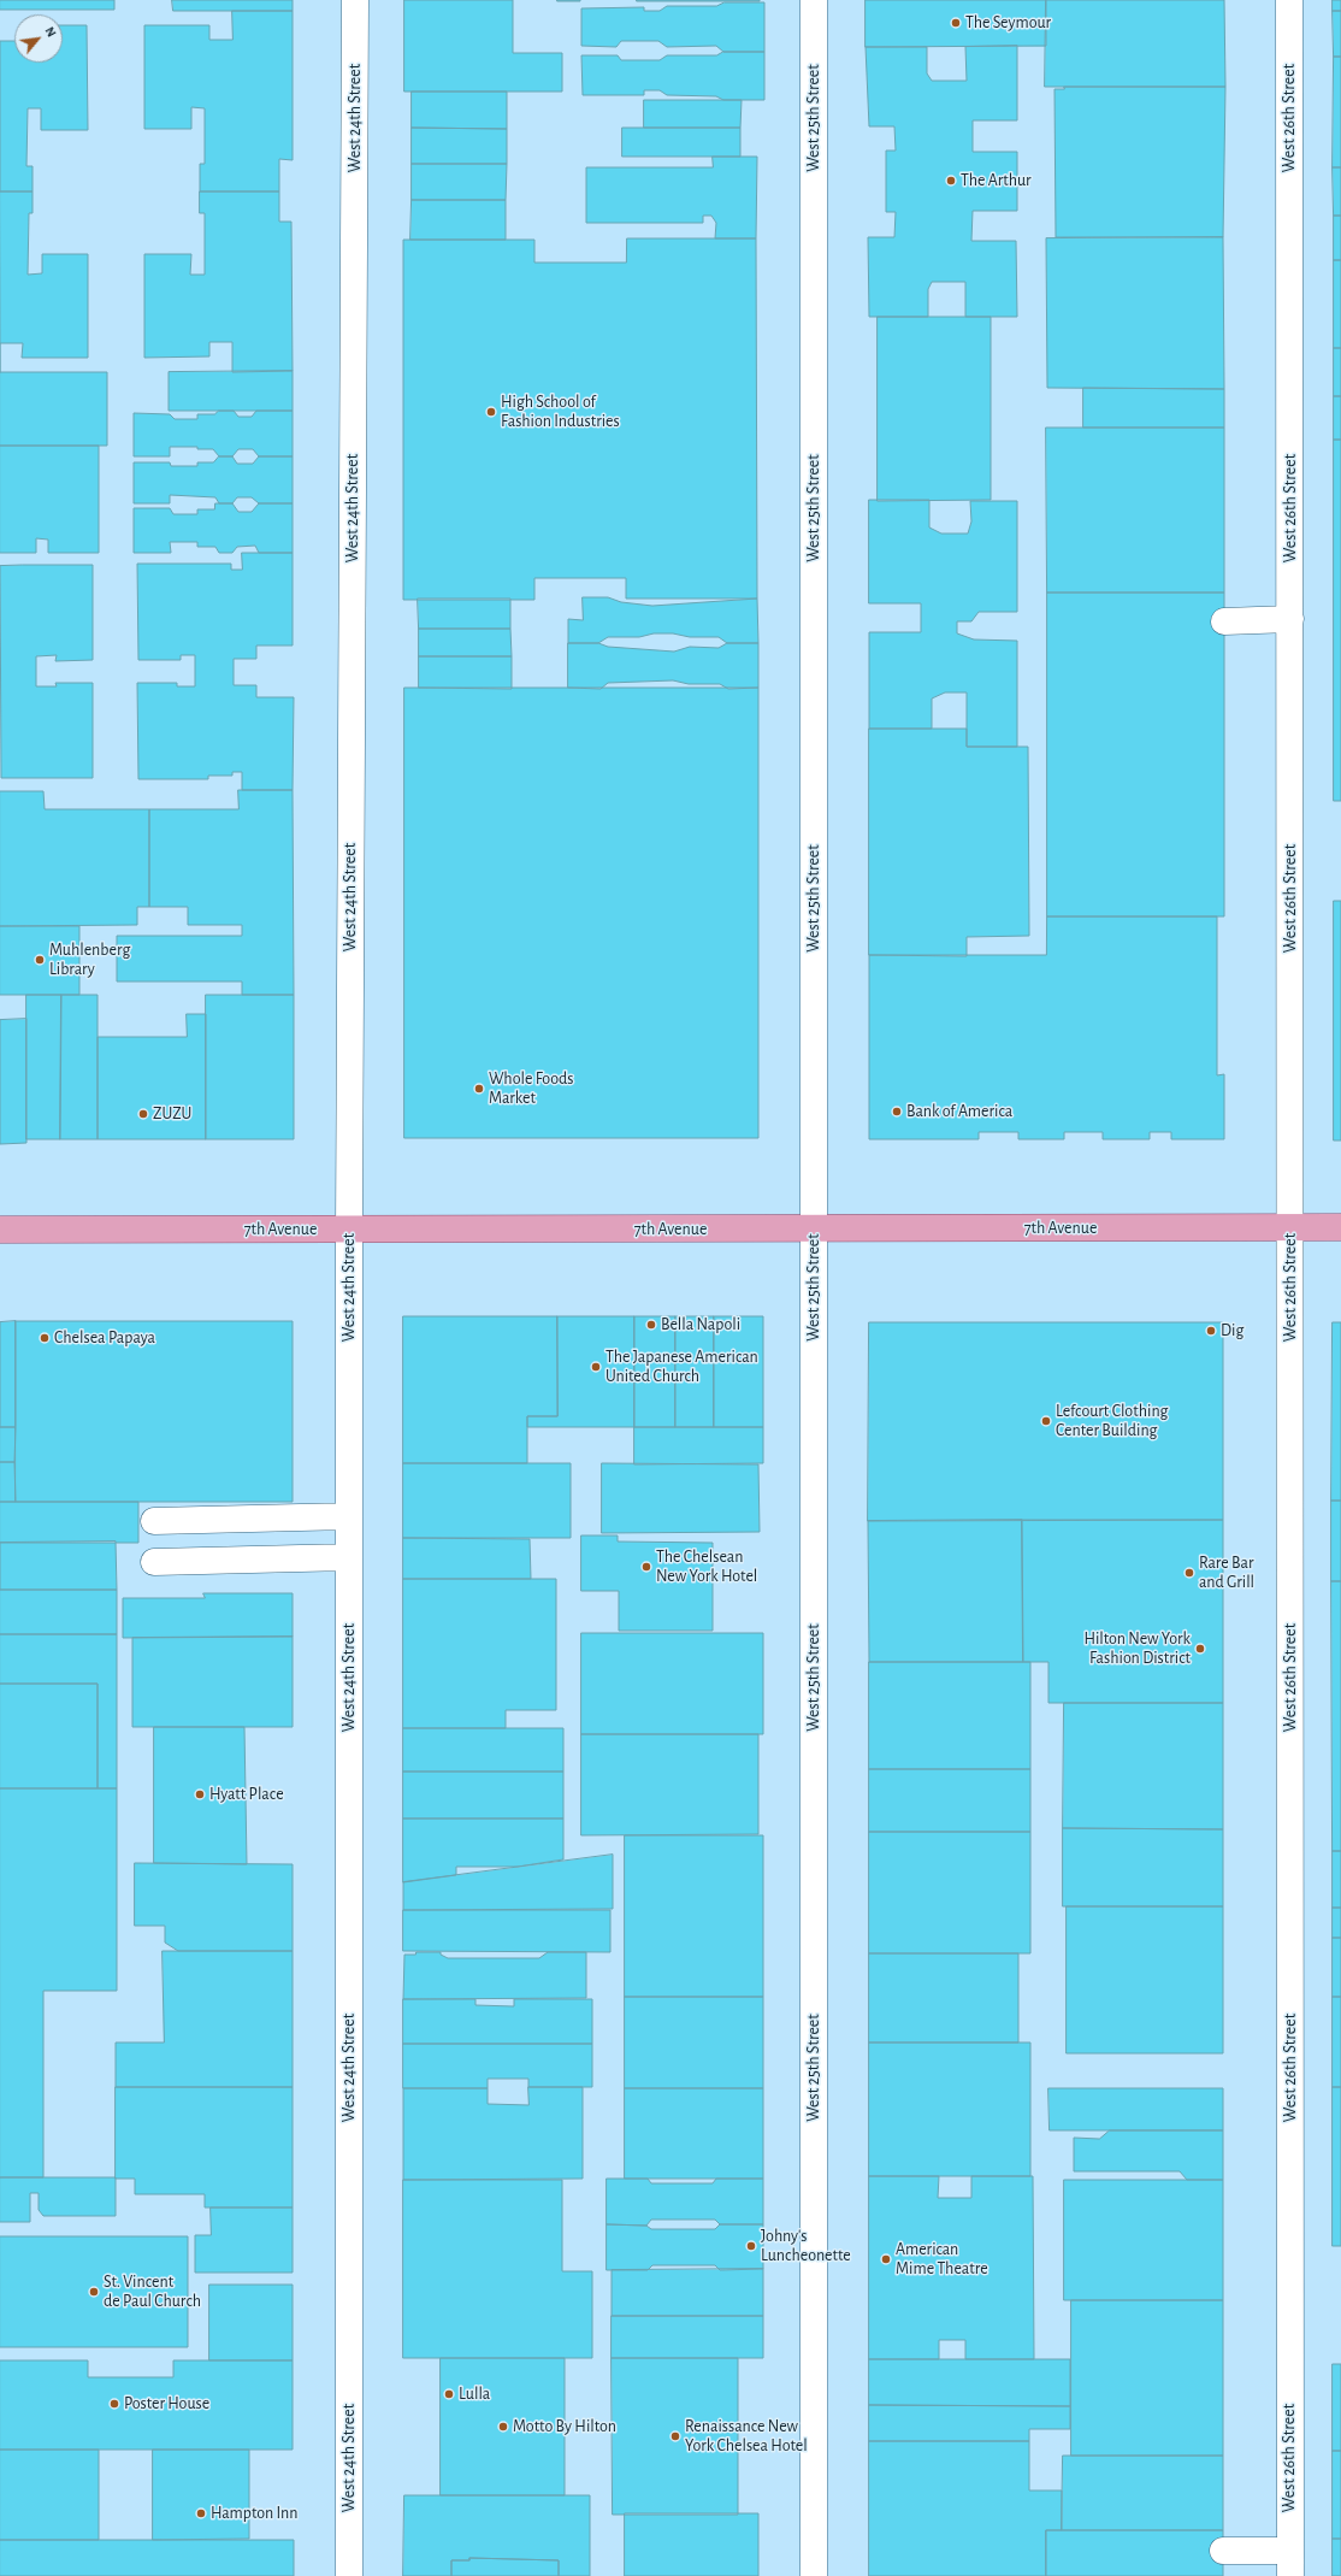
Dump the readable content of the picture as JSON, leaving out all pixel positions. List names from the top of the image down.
{
  "streets": {
    "main road": ["7th Avenue"],
    "street": ["West 24th Street", "West 25th Street", "West 26th Street"]
  },
  "crossings": [
    ["West 24th Street", "7th Avenue"],
    ["West 25th Street", "7th Avenue"],
    ["West 26th Street", "7th Avenue"]
  ],
  "places": [
    "The Seymour",
    "The Arthur",
    "High School of Fashion Industries",
    "Muhlenberg Library",
    "Whole Foods Market",
    "Bank of America",
    "ZUZU",
    "Bella Napoli",
    "Dig",
    "Chelsea Papaya",
    "The Japanese American United Church",
    "Lefcourt Clothing Center Building",
    "The Chelsean New York Hotel",
    "Rare Bar and Grill",
    "Hilton New York Fashion District",
    "Hyatt Place",
    "Johny's Luncheonette",
    "American Mime Theatre",
    "St. Vincent de Paul Church",
    "Lulla",
    "Poster House",
    "Motto By Hilton",
    "Renaissance New York Chelsea Hotel",
    "Hampton Inn"
  ],
  "north": "top right"
}
